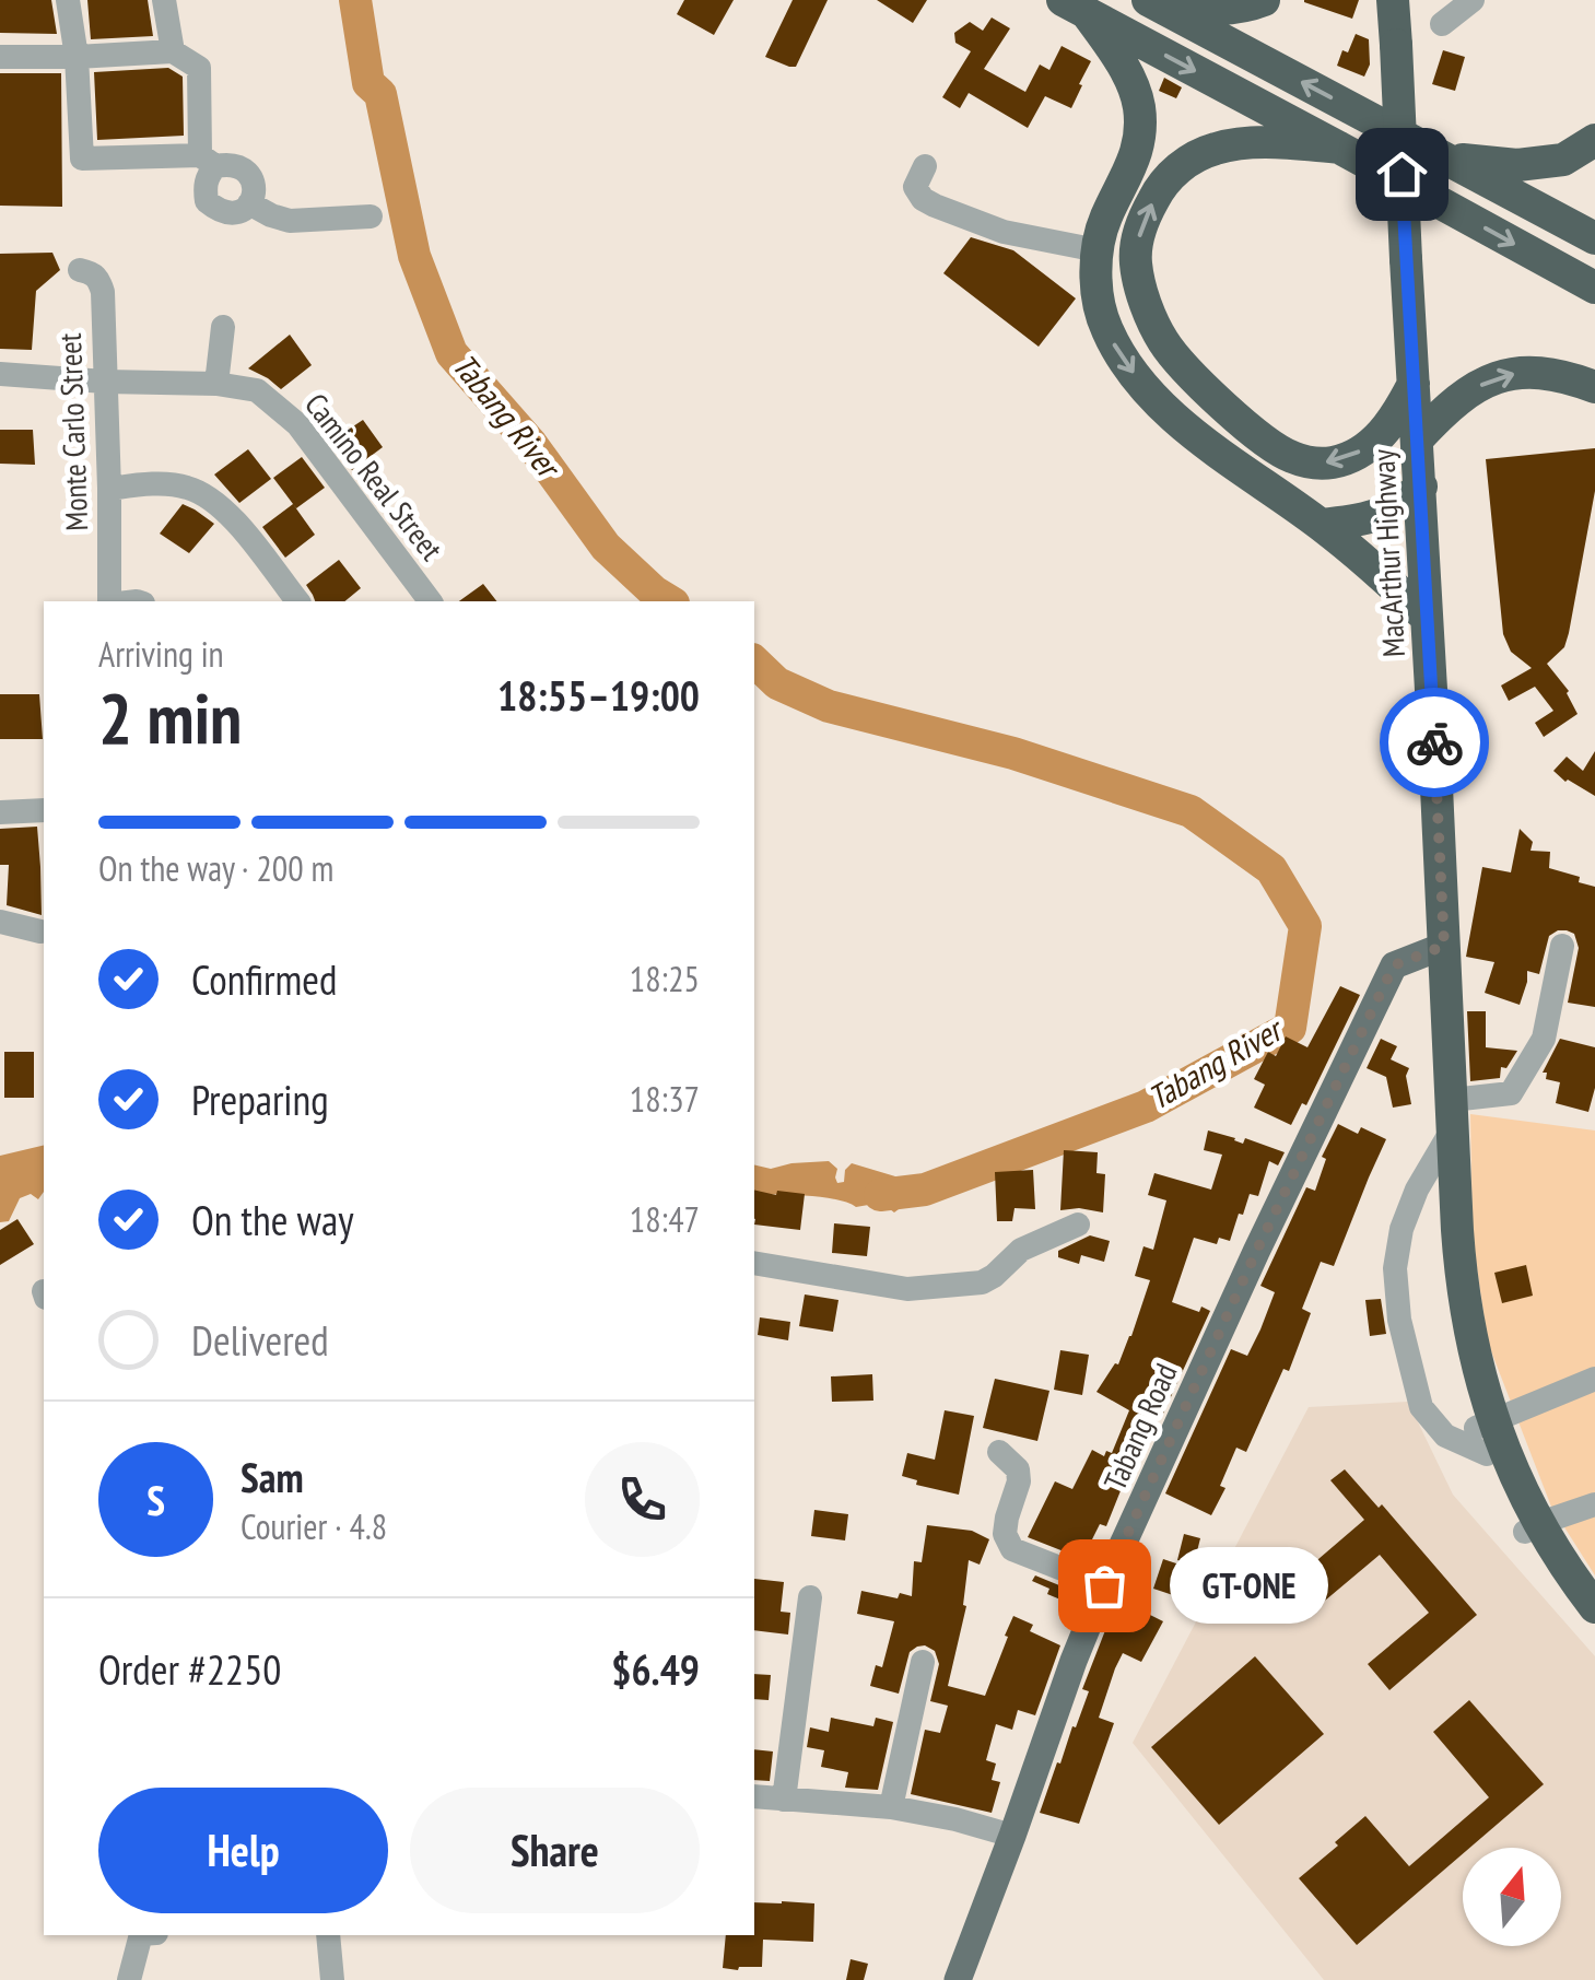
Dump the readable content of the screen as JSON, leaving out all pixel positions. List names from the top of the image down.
{
  "streets": {
    "highway": ["MacArthur Highway"],
    "main road": ["Tabang Road"],
    "street": ["Monte Carlo Street", "Camino Real Street"]
  },
  "crossings": [
    ["Monte Carlo Street", "Camino Real Street"],
    ["MacArthur Highway", "Tabang Road"]
  ],
  "water": ["Tabang River"],
  "places": ["GT-ONE"],
  "north": "top",
  "page": {
    "heading": ["2 min", "Arriving in", "18:55–19:00"],
    "panel": [
      "Sam",
      "Courier · 4.8",
      "Order #2250",
      "$6.49"
    ],
    "bar": "On the way · 200 m",
    "list": [
      ["Confirmed", "18:25"],
      ["Preparing", "18:37"],
      ["On the way", "18:47"],
      "Delivered"
    ],
    "round": "S",
    "bubble": "GT-ONE",
    "buttons": ["Help", "Share"]
  }
}
